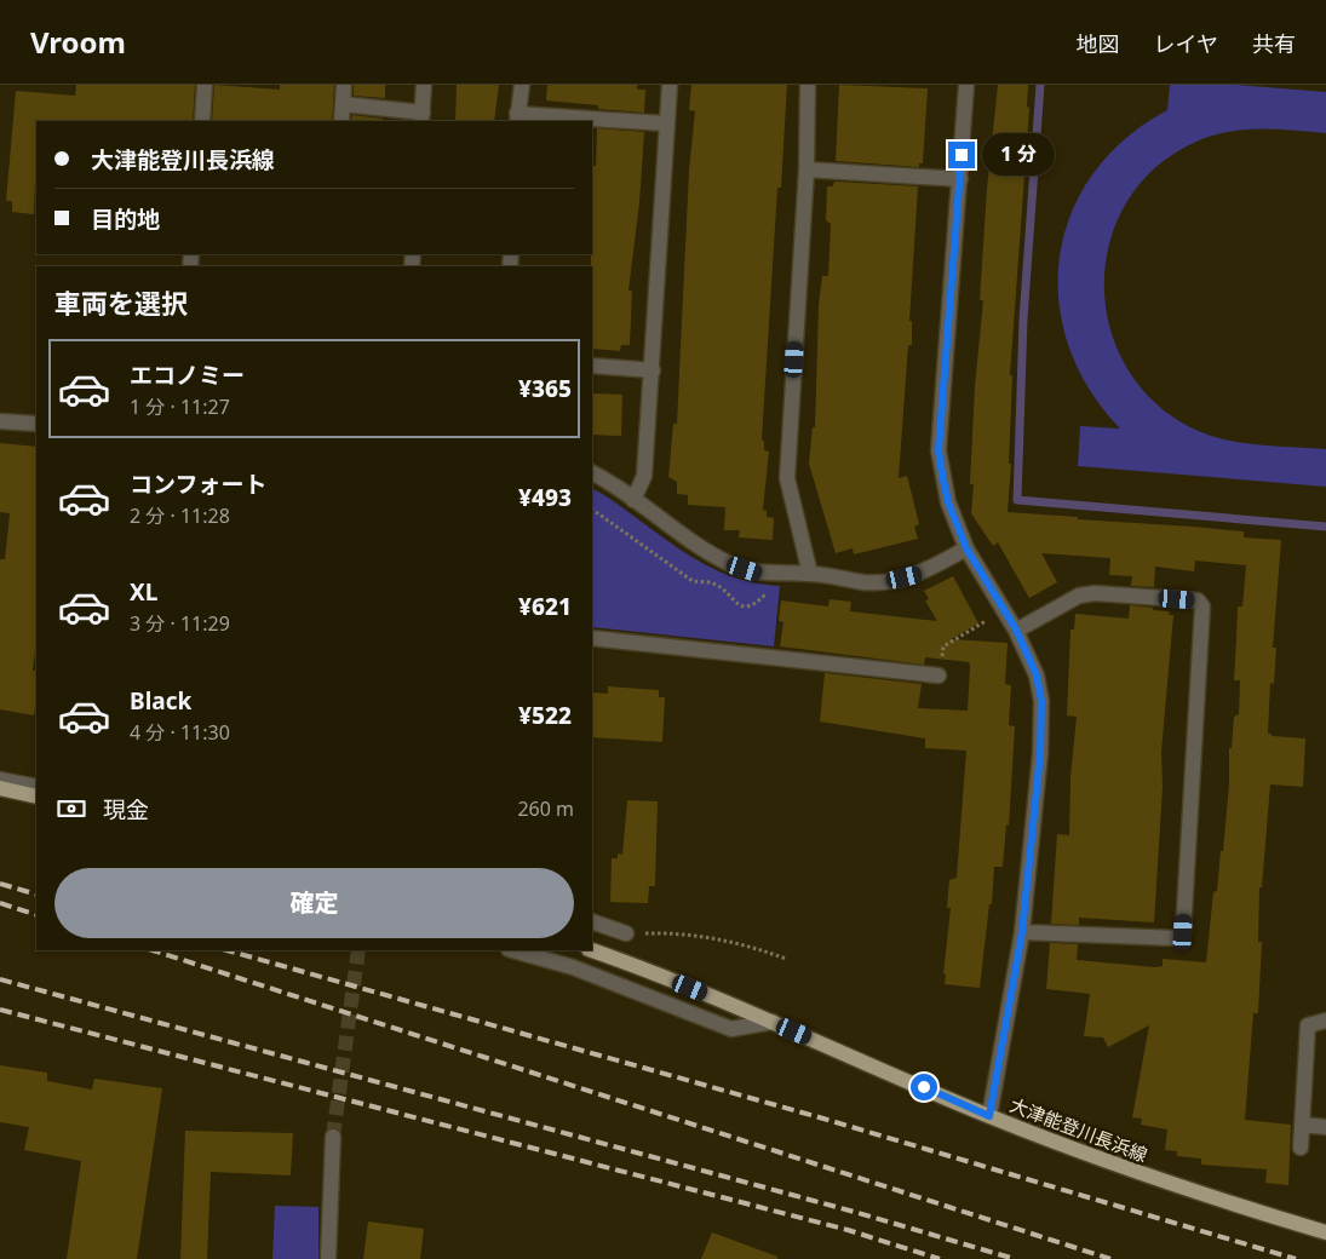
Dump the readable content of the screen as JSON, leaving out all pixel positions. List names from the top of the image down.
{
  "streets": {
    "main road": ["大津能登川長浜線"]
  },
  "page": {
    "header": "Vroom",
    "nav": ["地図", "レイヤ", "共有"],
    "banner": ["大津能登川長浜線", "目的地"],
    "bubble": "1 分",
    "heading": "車両を選択",
    "list": [
      {
        "name": "エコノミー",
        "note": "1 分 · 11:27",
        "value": "¥365"
      },
      {
        "name": "コンフォート",
        "note": "2 分 · 11:28",
        "value": "¥493"
      },
      {
        "name": "XL",
        "note": "3 分 · 11:29",
        "value": "¥621"
      },
      {
        "name": "Black",
        "note": "4 分 · 11:30",
        "value": "¥522"
      }
    ],
    "pay": ["現金", "260 m"],
    "buttons": "確定"
  }
}
